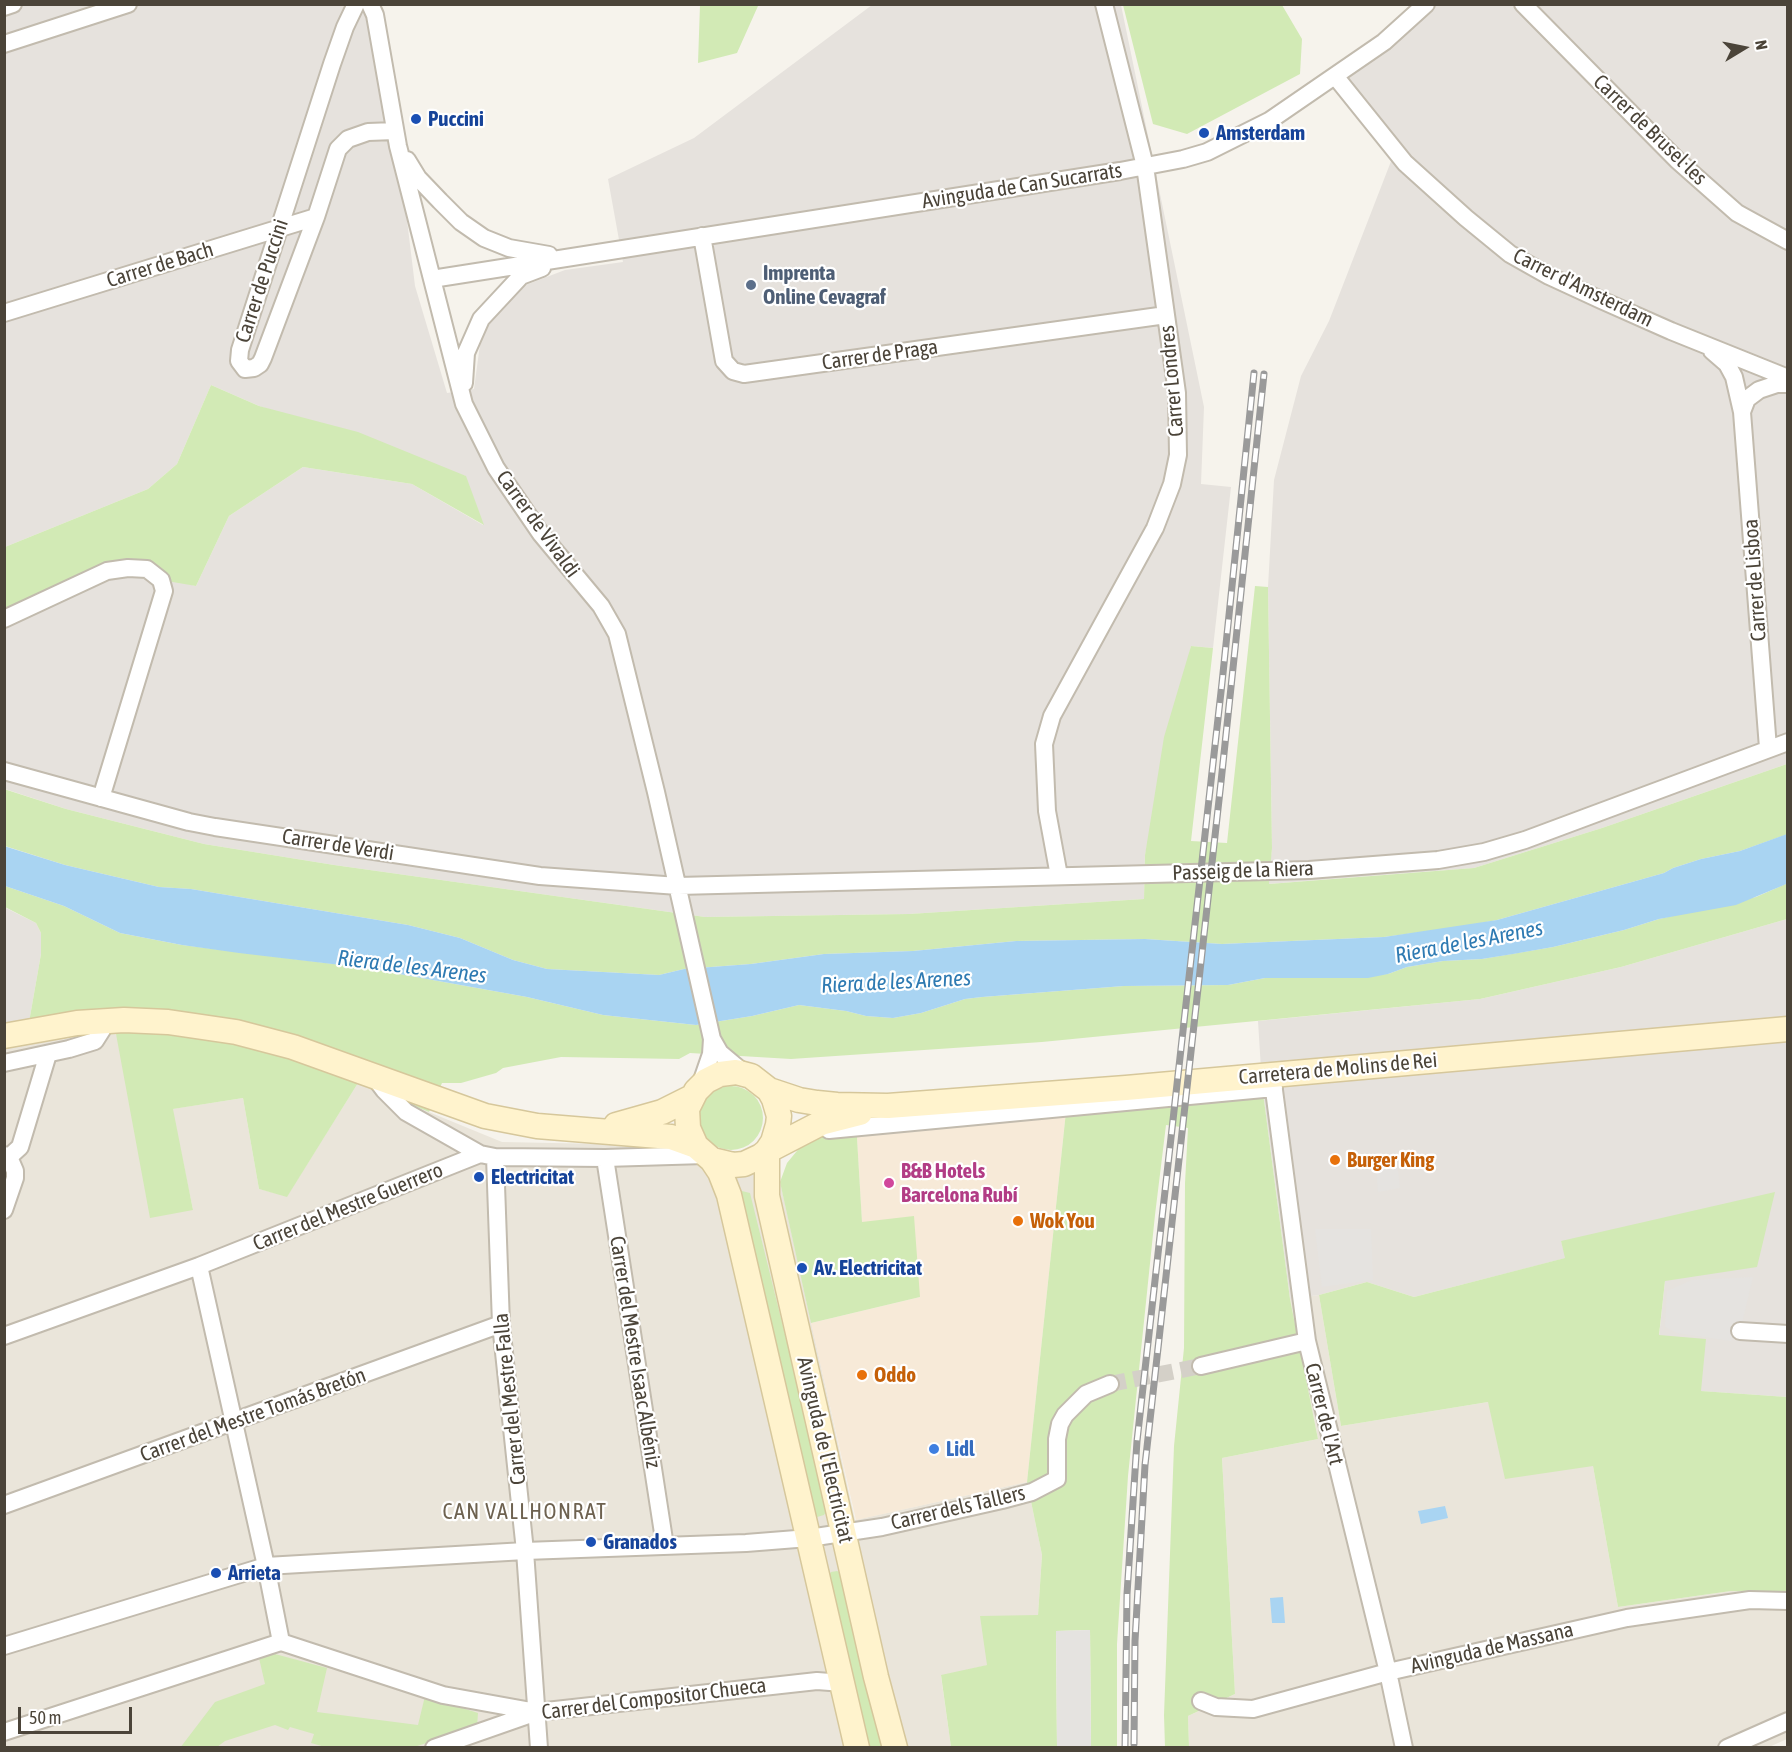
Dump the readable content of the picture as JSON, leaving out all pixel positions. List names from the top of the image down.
{
  "streets": {
    "main road": ["Carretera de Molins de Rei", "Avinguda de l'Electricitat"],
    "street": [
      "Carrer de Brusel·les",
      "Avinguda de Can Sucarrats",
      "Carrer de Bach",
      "Carrer de Puccini",
      "Carrer d'Amsterdam",
      "Carrer de Praga",
      "Carrer Londres",
      "Carrer de Vivaldi",
      "Carrer de Lisboa",
      "Carrer de Verdi",
      "Passeig de la Riera",
      "Carrer del Mestre Guerrero",
      "Carrer del Mestre Isaac Albéniz",
      "Carrer del Mestre Falla",
      "Carrer de l'Art",
      "Carrer del Mestre Tomás Bretón",
      "Carrer dels Tallers",
      "Avinguda de Massana",
      "Carrer del Compositor Chueca"
    ]
  },
  "crossings": [
    ["Avinguda de Can Sucarrats", "Carrer de Puccini"],
    ["Avinguda de Can Sucarrats", "Carrer d'Amsterdam"],
    ["Avinguda de Can Sucarrats", "Carrer de Praga"],
    ["Avinguda de Can Sucarrats", "Carrer Londres"],
    ["Avinguda de Can Sucarrats", "Carrer de Vivaldi"],
    ["Carrer de Bach", "Carrer de Puccini"],
    ["Carrer de Puccini", "Carrer de Vivaldi"],
    ["Carrer d'Amsterdam", "Carrer de Lisboa"],
    ["Carrer de Praga", "Carrer Londres"],
    ["Carrer Londres", "Passeig de la Riera"],
    ["Carrer de Vivaldi", "Carrer de Verdi"],
    ["Carrer de Vivaldi", "Passeig de la Riera"],
    ["Carrer de Vivaldi", "Carretera de Molins de Rei"],
    ["Carrer de Vivaldi", "Carrer del Mestre Guerrero"],
    ["Carrer de Vivaldi", "Avinguda de l'Electricitat"],
    ["Carrer de Lisboa", "Passeig de la Riera"],
    ["Carrer de Verdi", "Passeig de la Riera"],
    ["Carretera de Molins de Rei", "Carrer del Mestre Guerrero"],
    ["Carretera de Molins de Rei", "Carrer de l'Art"],
    ["Carretera de Molins de Rei", "Avinguda de l'Electricitat"],
    ["Carrer del Mestre Guerrero", "Carrer del Mestre Isaac Albéniz"],
    ["Carrer del Mestre Guerrero", "Carrer del Mestre Falla"],
    ["Carrer del Mestre Guerrero", "Avinguda de l'Electricitat"],
    ["Carrer del Mestre Falla", "Carrer del Mestre Tomás Bretón"],
    ["Carrer del Mestre Falla", "Carrer del Compositor Chueca"],
    ["Carrer de l'Art", "Avinguda de Massana"],
    ["Avinguda de l'Electricitat", "Carrer dels Tallers"],
    ["Avinguda de l'Electricitat", "Carrer del Compositor Chueca"]
  ],
  "districts": ["CAN VALLHONRAT"],
  "water": ["Riera de les Arenes"],
  "places": [
    "Puccini",
    "Amsterdam",
    "Imprenta Online Cevagraf",
    "Burger King",
    "Electricitat",
    "B&B Hotels Barcelona Rubí",
    "Wok You",
    "Av. Electricitat",
    "Oddo",
    "Lidl",
    "Granados",
    "Arrieta"
  ],
  "scale_bar": "50 m",
  "north": "right"
}
